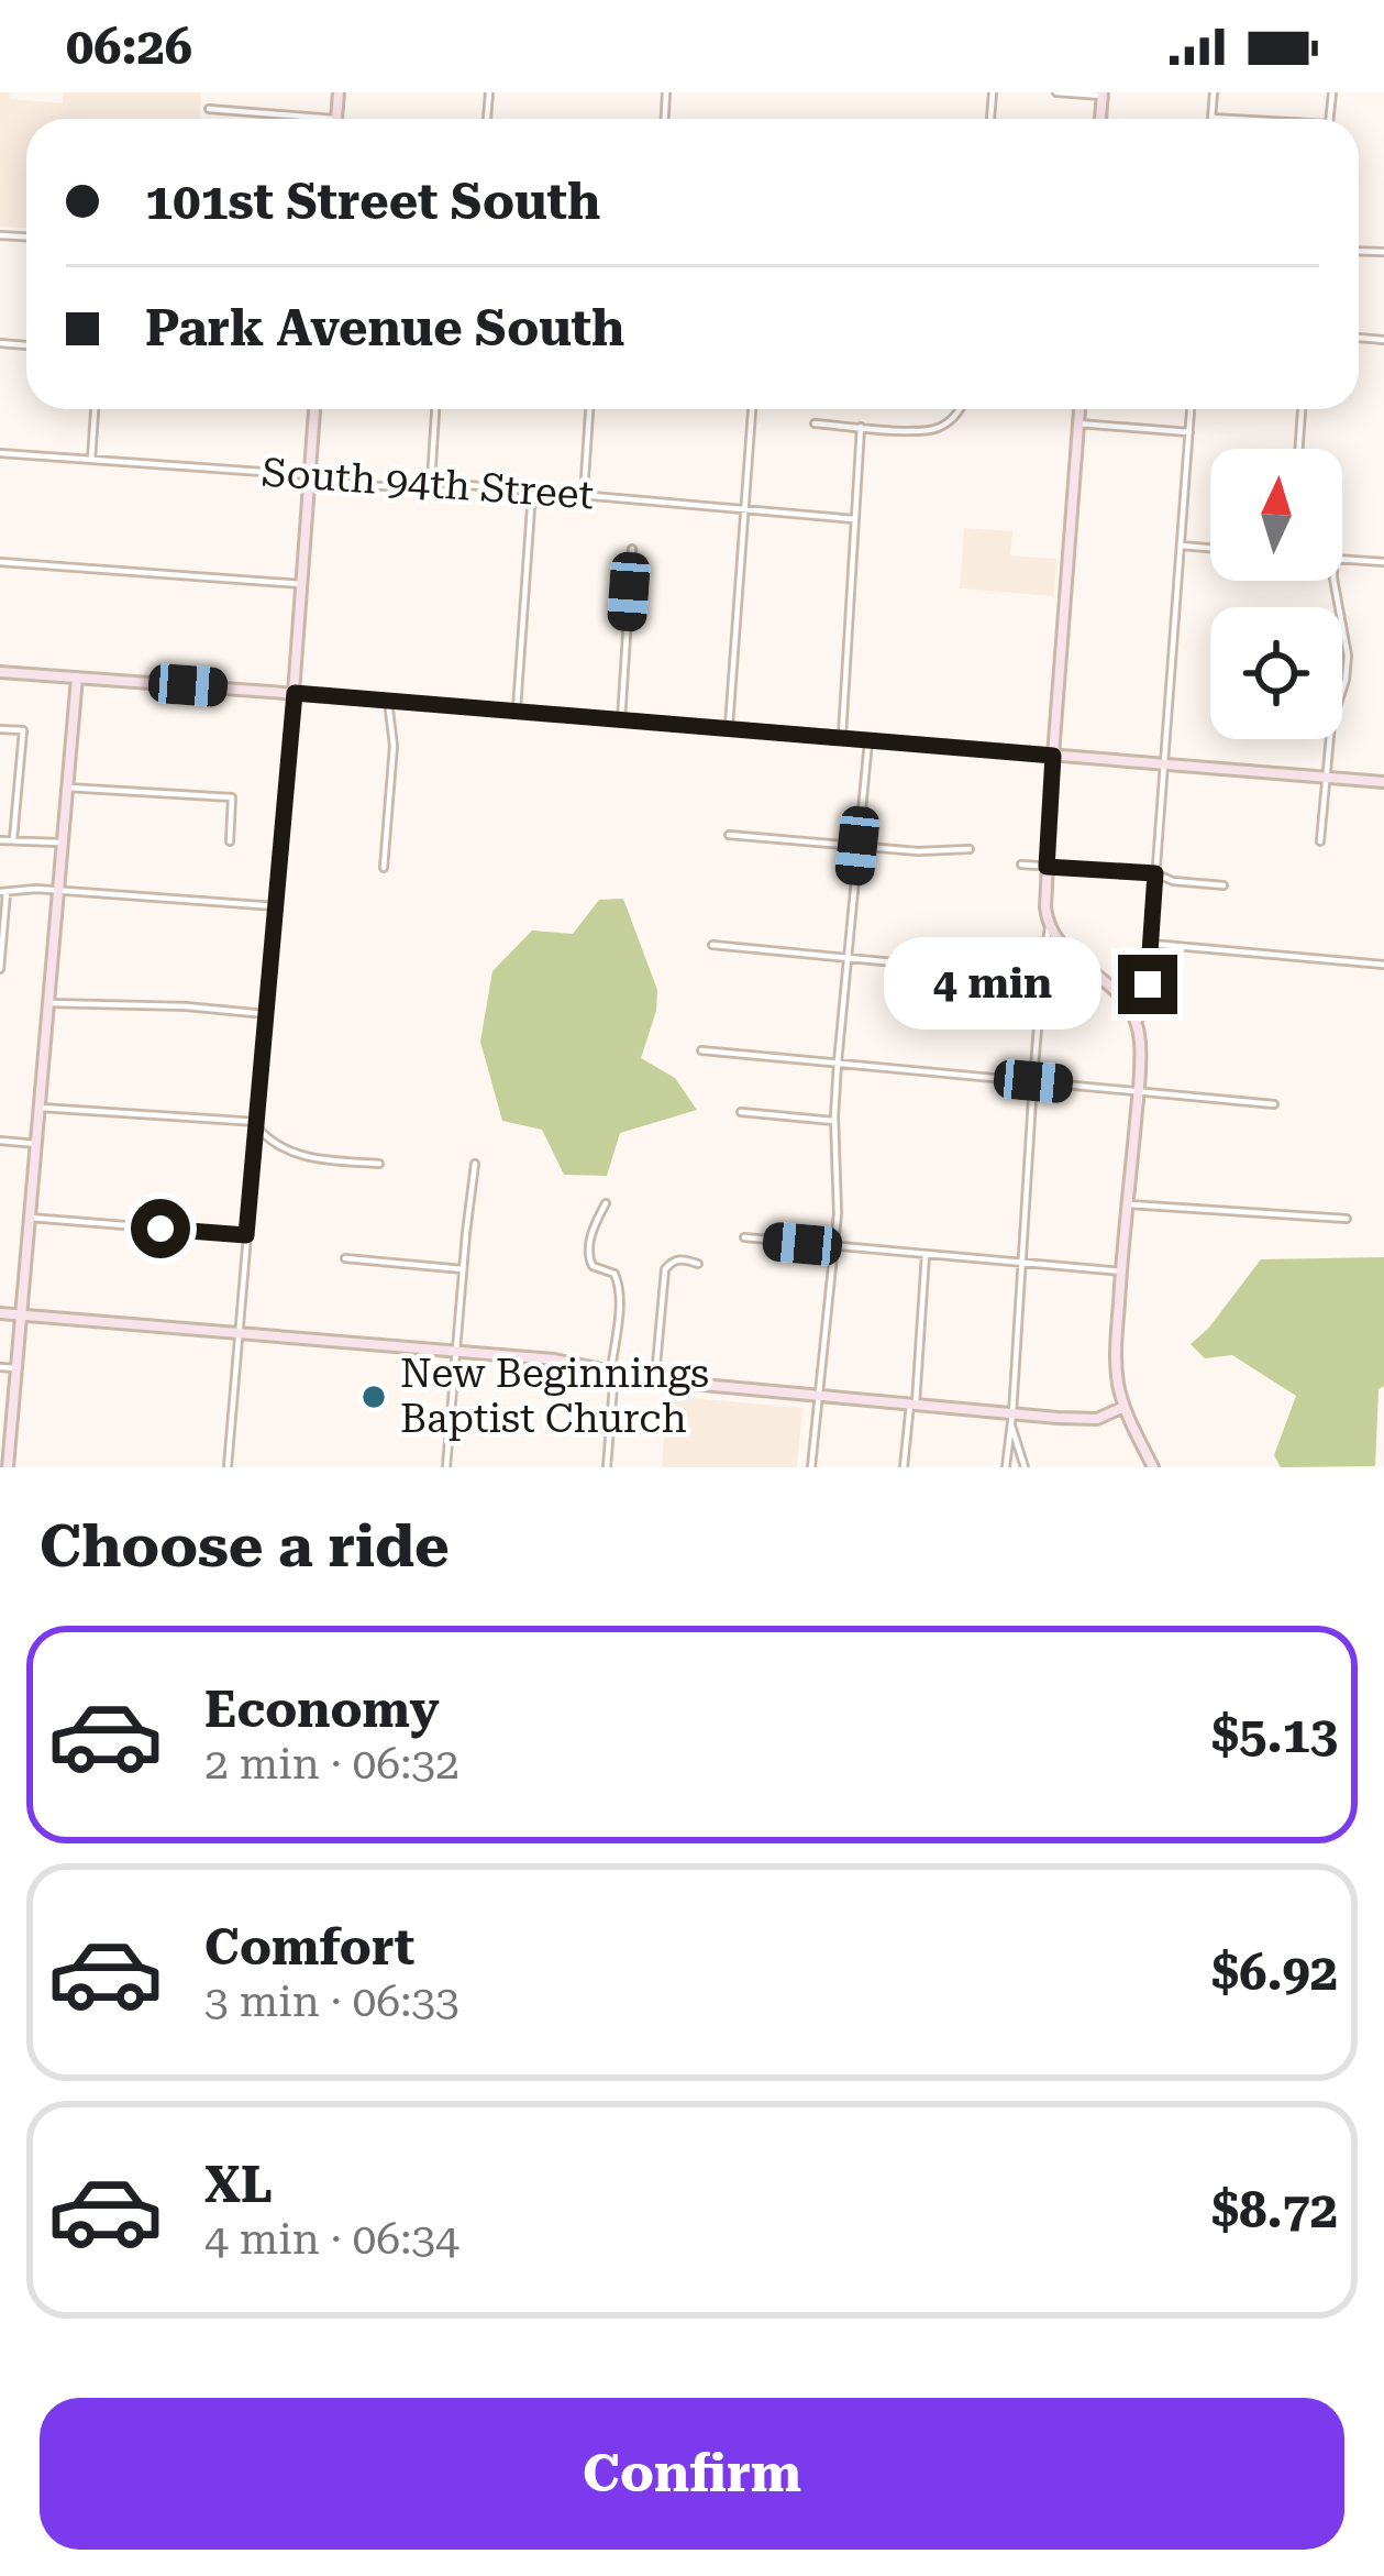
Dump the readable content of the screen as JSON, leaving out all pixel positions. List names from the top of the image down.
{
  "streets": {
    "street": ["South 94th Street"]
  },
  "places": ["New Beginnings Baptist Church"],
  "north": "top",
  "page": {
    "status": "06:26",
    "banner": ["101st Street South", "Park Avenue South"],
    "bubble": "4 min",
    "heading": "Choose a ride",
    "list": [
      {
        "name": "Economy",
        "note": "2 min · 06:32",
        "value": "$5.13"
      },
      {
        "name": "Comfort",
        "note": "3 min · 06:33",
        "value": "$6.92"
      },
      {
        "name": "XL",
        "note": "4 min · 06:34",
        "value": "$8.72"
      }
    ],
    "buttons": "Confirm"
  }
}
